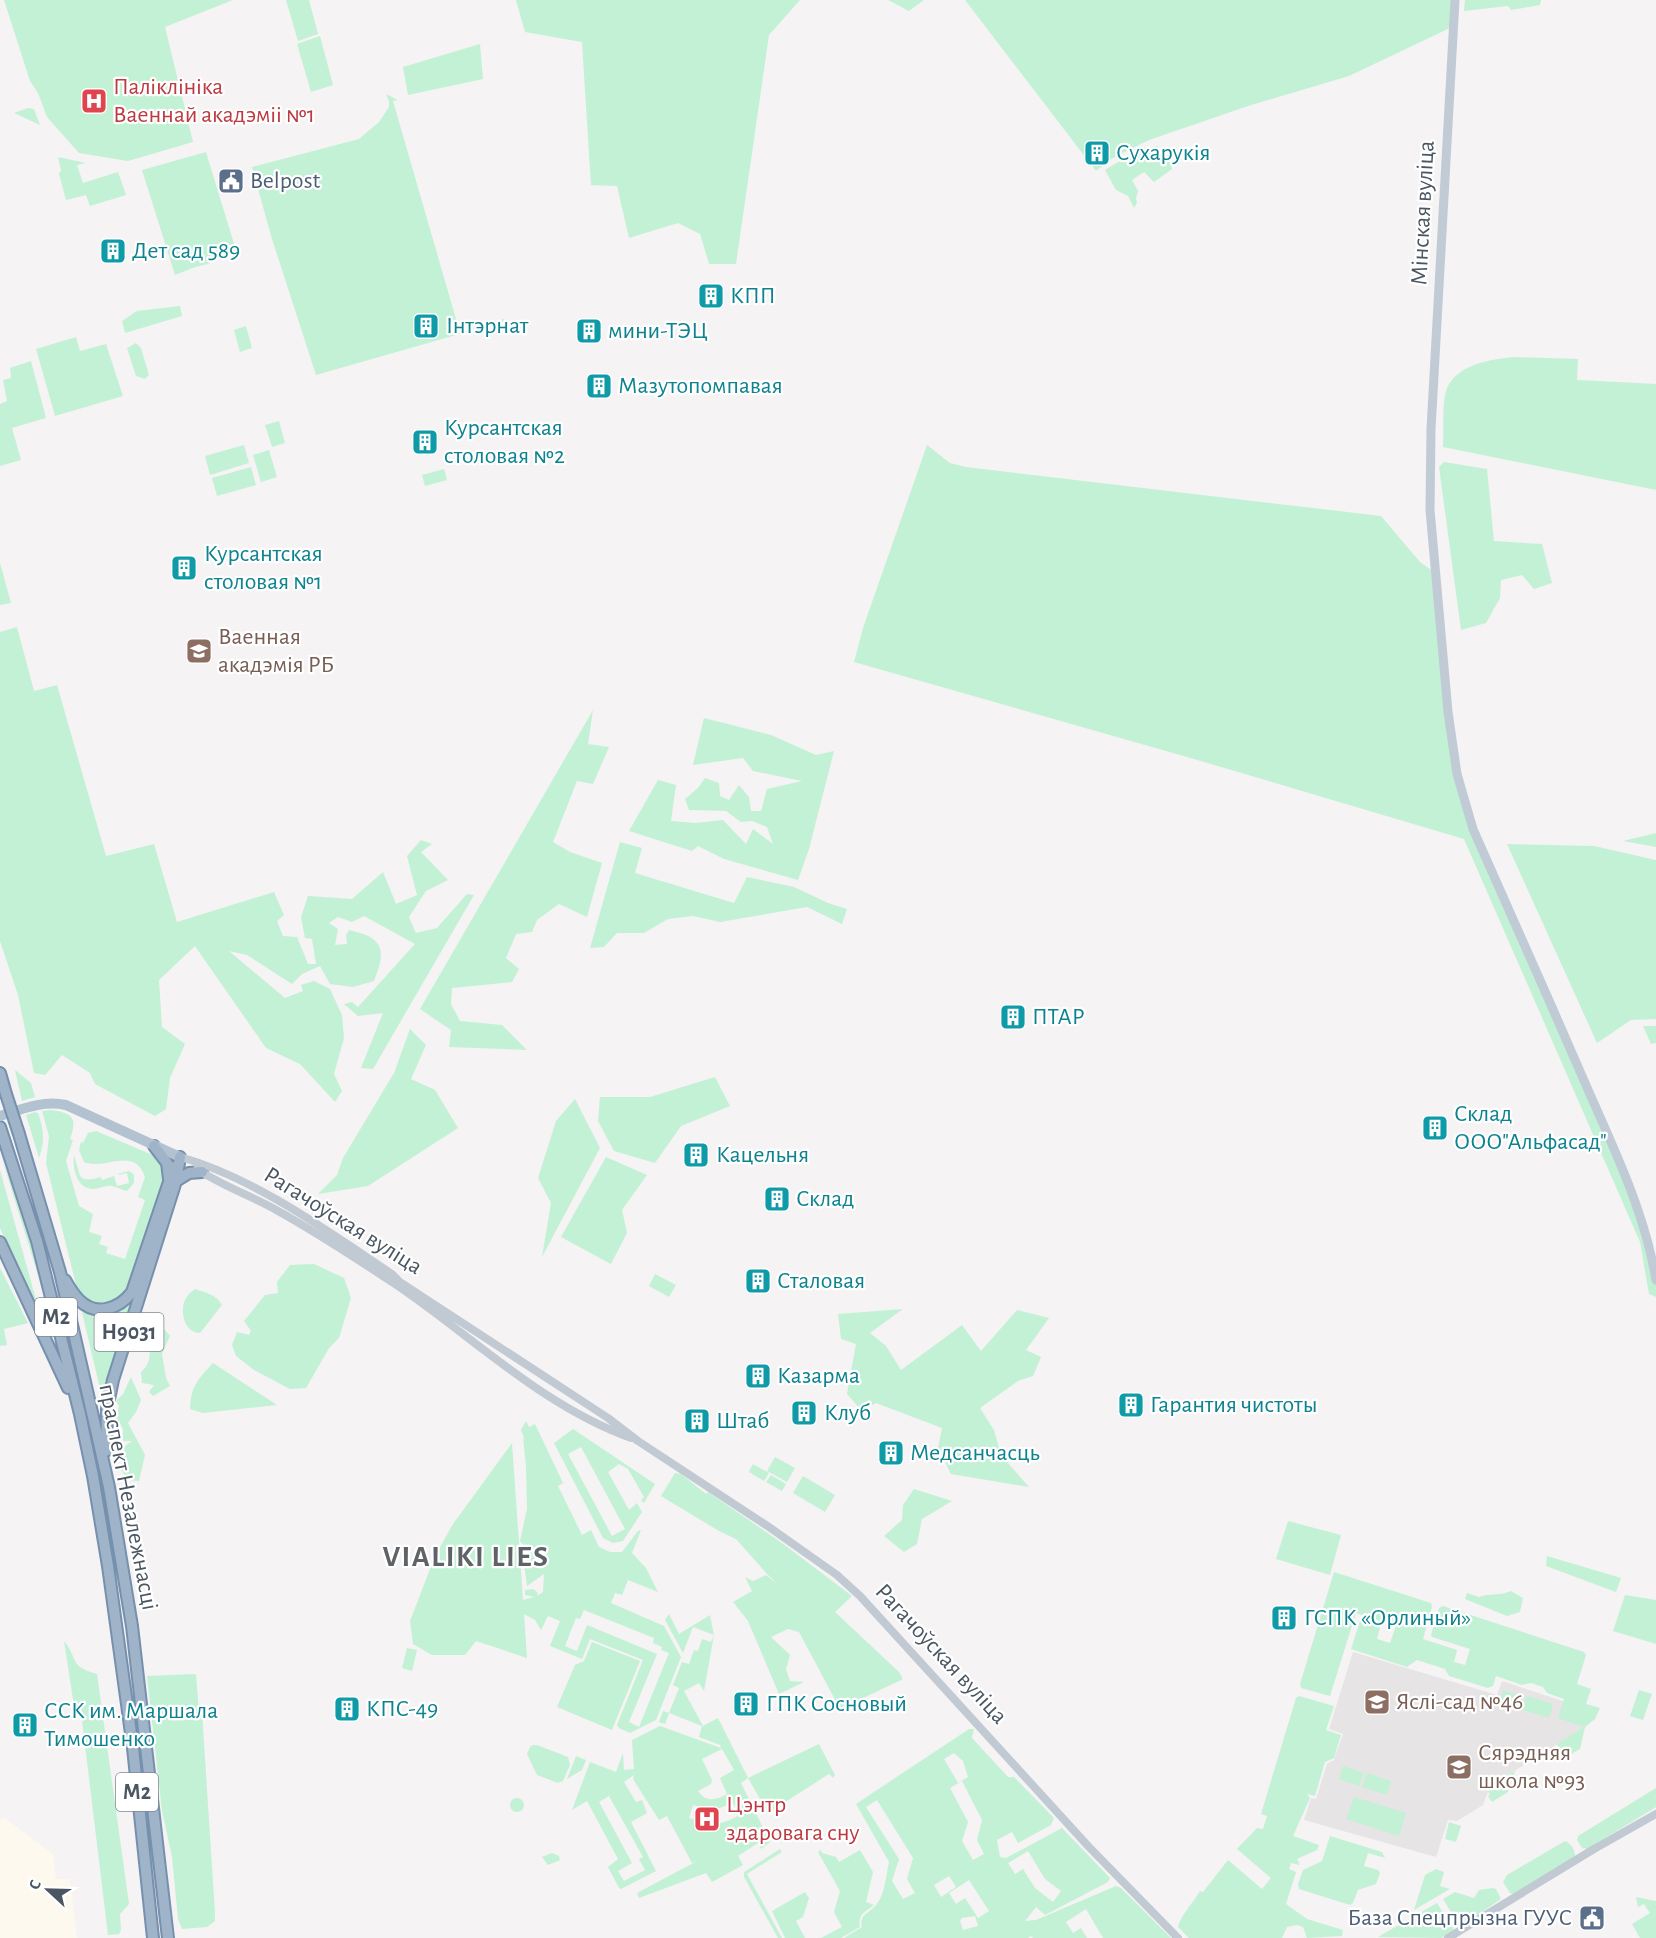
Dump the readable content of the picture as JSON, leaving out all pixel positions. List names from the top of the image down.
{
  "streets": {
    "highway": ["М2", "Н9031", "праспект Незалежнасці"],
    "main road": ["Мінская вуліца", "Рагачоўская вуліца"]
  },
  "crossings": [
    ["Рагачоўская вуліца", "Н9031"],
    ["Н9031", "праспект Незалежнасці"]
  ],
  "districts": ["VIALIKI LIES"],
  "places": {
    "hospital": ["Паліклініка Ваеннай акадэміі №1", "Цэнтр здаровага сну"],
    "building": [
      "Сухарукія",
      "Дет сад 589",
      "КПП",
      "Інтэрнат",
      "мини-ТЭЦ",
      "Мазутопомпавая",
      "Курсантская столовая №2",
      "Курсантская столовая №1",
      "ПТАР",
      "Склад ООО\"Альфасад\"",
      "Кацельня",
      "Склад",
      "Сталовая",
      "Казарма",
      "Гарантия чистоты",
      "Клуб",
      "Штаб",
      "Медсанчасць",
      "ГСПК «Орлиный»",
      "ГПК Сосновый",
      "КПС-49",
      "ССК им. Маршала Тимошенко"
    ],
    "public building": ["Belpost", "База Спецпрызна ГУУС"],
    "school or university": ["Ваенная акадэмія РБ", "Яслі-сад №46", "Сярэдняя школа №93"]
  },
  "north": "left"
}
